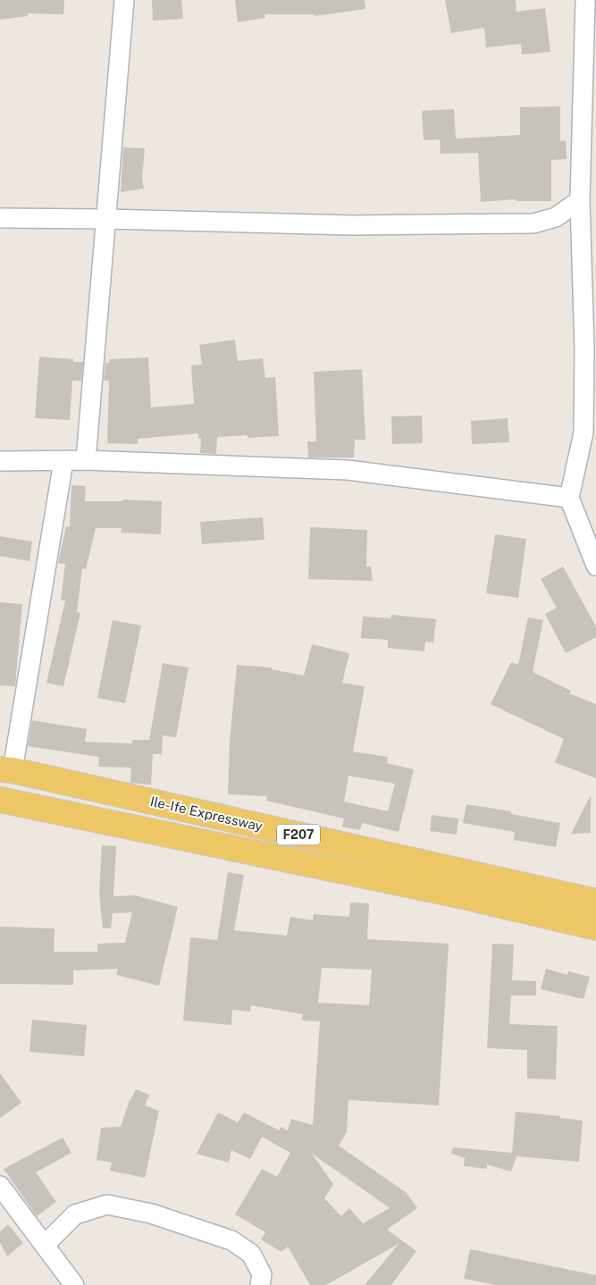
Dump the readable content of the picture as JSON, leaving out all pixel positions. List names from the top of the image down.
{
  "streets": {
    "main road": ["Ile-Ife Expressway", "F207"]
  }
}
